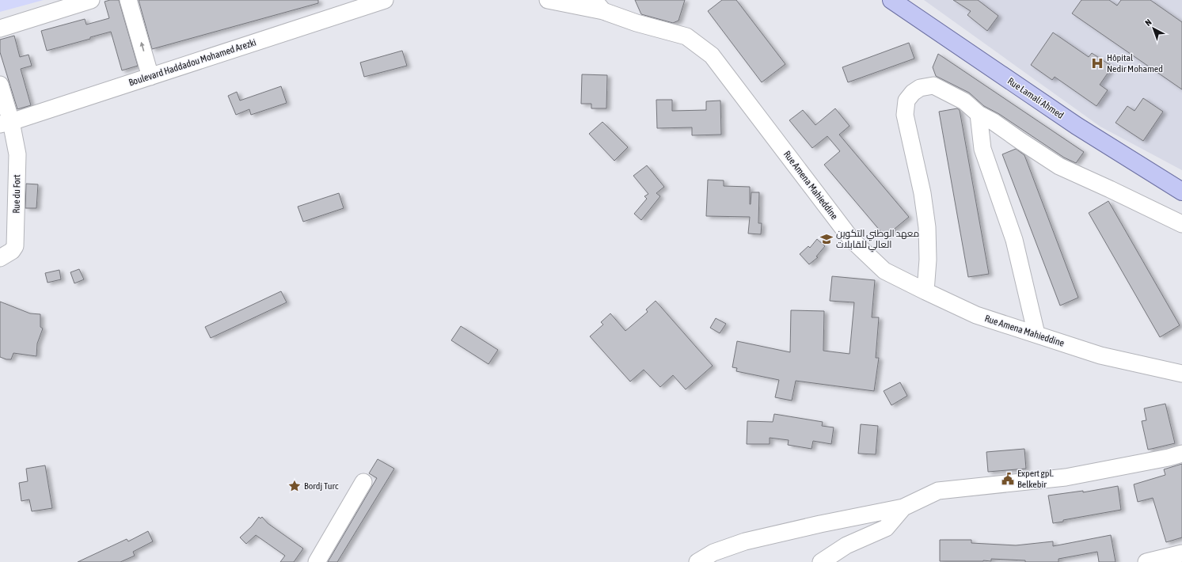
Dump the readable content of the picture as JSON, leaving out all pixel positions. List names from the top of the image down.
{
  "streets": {
    "main road": ["Rue Lamali Ahmed"],
    "street": ["Boulevard Haddadou Mohamed Arezki", "Rue Amena Mahieddine", "Rue du Fort"]
  },
  "crossings": [
    ["Boulevard Haddadou Mohamed Arezki", "Rue du Fort"]
  ],
  "places": {
    "hospital": ["Hôpital Nedir Mohamed"],
    "school or university": ["معهد الوطني التكوين العالي للقابلات"],
    "public building": ["Expert gpl. Belkebir"],
    "place": ["Bordj Turc"]
  },
  "north": "top left"
}
